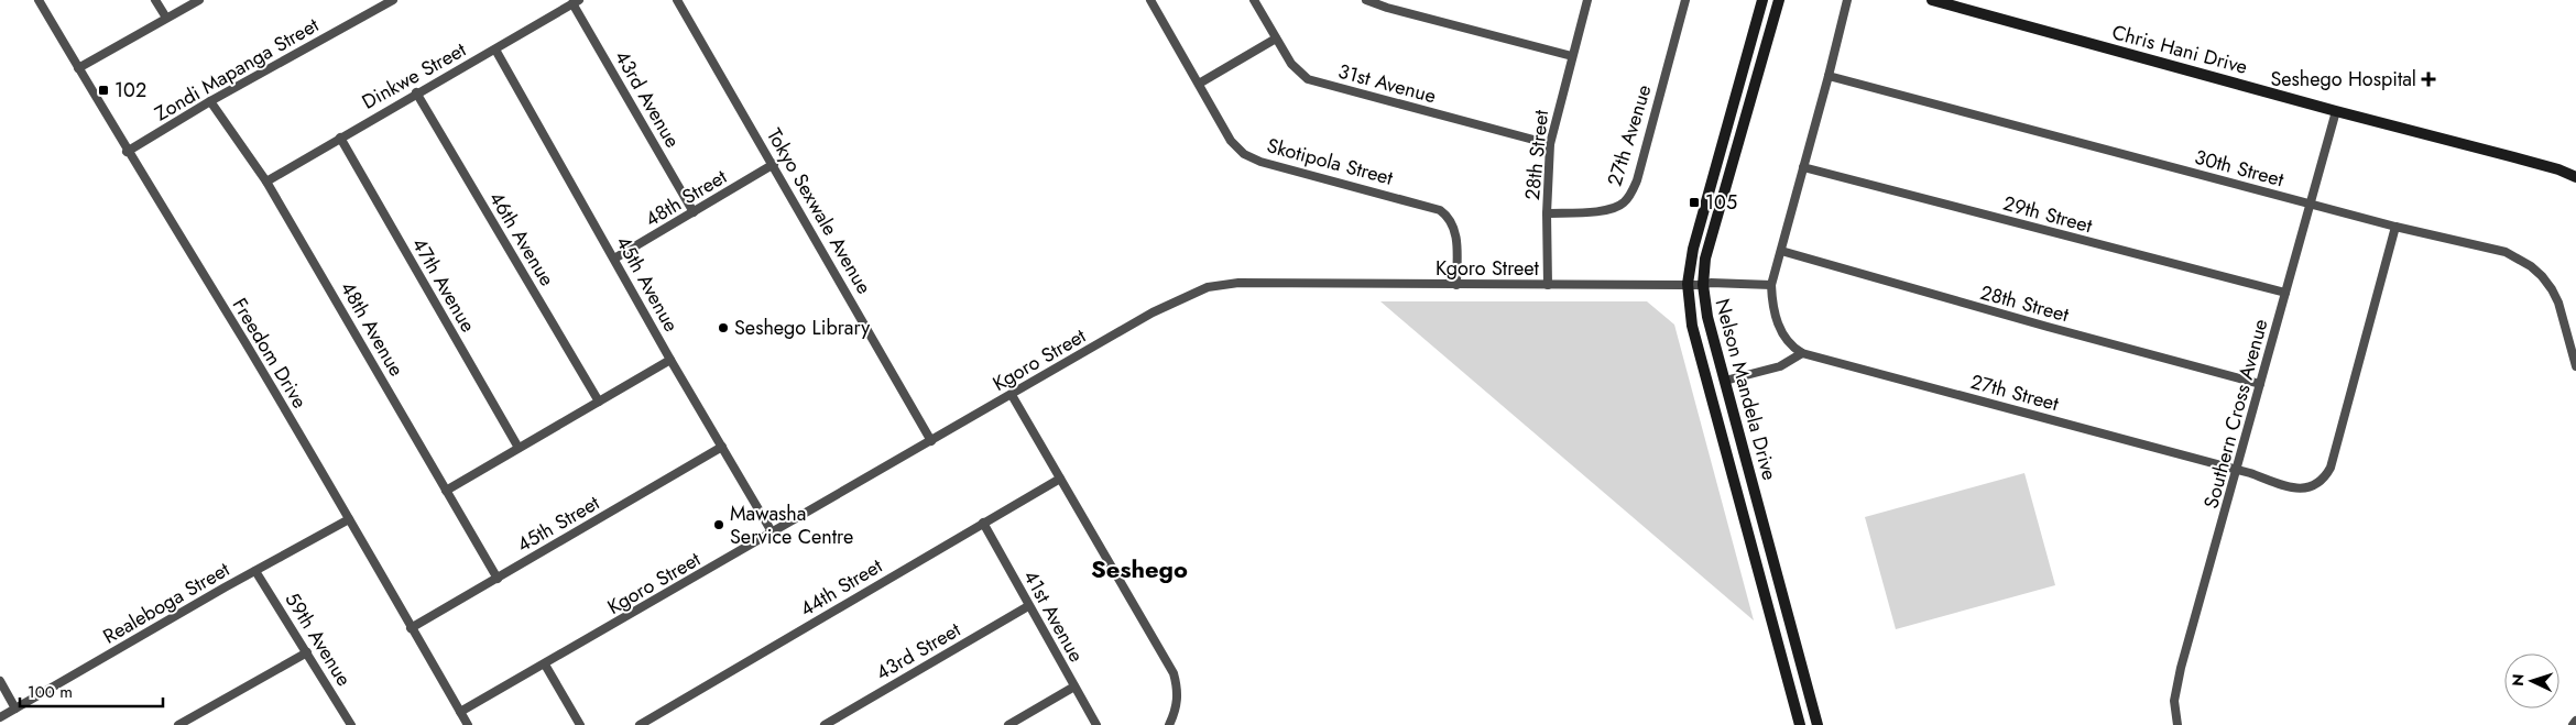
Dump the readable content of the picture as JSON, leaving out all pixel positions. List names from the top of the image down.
{
  "streets": {
    "main road": ["Chris Hani Drive", "Nelson Mandela Drive"],
    "street": [
      "Zondi Mapanga Street",
      "Dinkwe Street",
      "31st Avenue",
      "43rd Avenue",
      "27th Avenue",
      "28th Street",
      "Skotipola Street",
      "30th Street",
      "48th Street",
      "Tokyo Sexwale Avenue",
      "29th Street",
      "46th Avenue",
      "Kgoro Street",
      "45th Avenue",
      "47th Avenue",
      "48th Avenue",
      "Freedom Drive",
      "27th Street",
      "Southern Cross Avenue",
      "45th Street",
      "44th Street",
      "Realeboga Street",
      "41st Avenue",
      "59th Avenue",
      "43rd Street"
    ]
  },
  "crossings": [
    ["Chris Hani Drive", "Southern Cross Avenue"],
    ["Zondi Mapanga Street", "48th Avenue"],
    ["Zondi Mapanga Street", "Freedom Drive"],
    ["Dinkwe Street", "43rd Avenue"],
    ["Dinkwe Street", "46th Avenue"],
    ["Dinkwe Street", "45th Avenue"],
    ["Dinkwe Street", "47th Avenue"],
    ["Dinkwe Street", "48th Avenue"],
    ["31st Avenue", "28th Street"],
    ["43rd Avenue", "48th Street"],
    ["27th Avenue", "28th Street"],
    ["28th Street", "Kgoro Street"],
    ["28th Street", "Southern Cross Avenue"],
    ["Skotipola Street", "Kgoro Street"],
    ["30th Street", "27th Street"],
    ["30th Street", "Southern Cross Avenue"],
    ["48th Street", "Tokyo Sexwale Avenue"],
    ["48th Street", "45th Avenue"],
    ["Tokyo Sexwale Avenue", "Kgoro Street"],
    ["29th Street", "Southern Cross Avenue"],
    ["Kgoro Street", "45th Avenue"],
    ["Kgoro Street", "Freedom Drive"],
    ["Kgoro Street", "Nelson Mandela Drive"],
    ["45th Avenue", "45th Street"],
    ["48th Avenue", "45th Street"],
    ["Freedom Drive", "45th Street"],
    ["Freedom Drive", "Realeboga Street"],
    ["27th Street", "Southern Cross Avenue"],
    ["44th Street", "41st Avenue"],
    ["Realeboga Street", "59th Avenue"],
    ["41st Avenue", "43rd Street"]
  ],
  "districts": ["Seshego"],
  "places": {
    "health": ["Seshego Hospital"],
    "transit": ["102", "105"],
    "other": ["Seshego Library", "Mawasha Service Centre"]
  },
  "scale_bar": "100 m",
  "north": "left"
}
